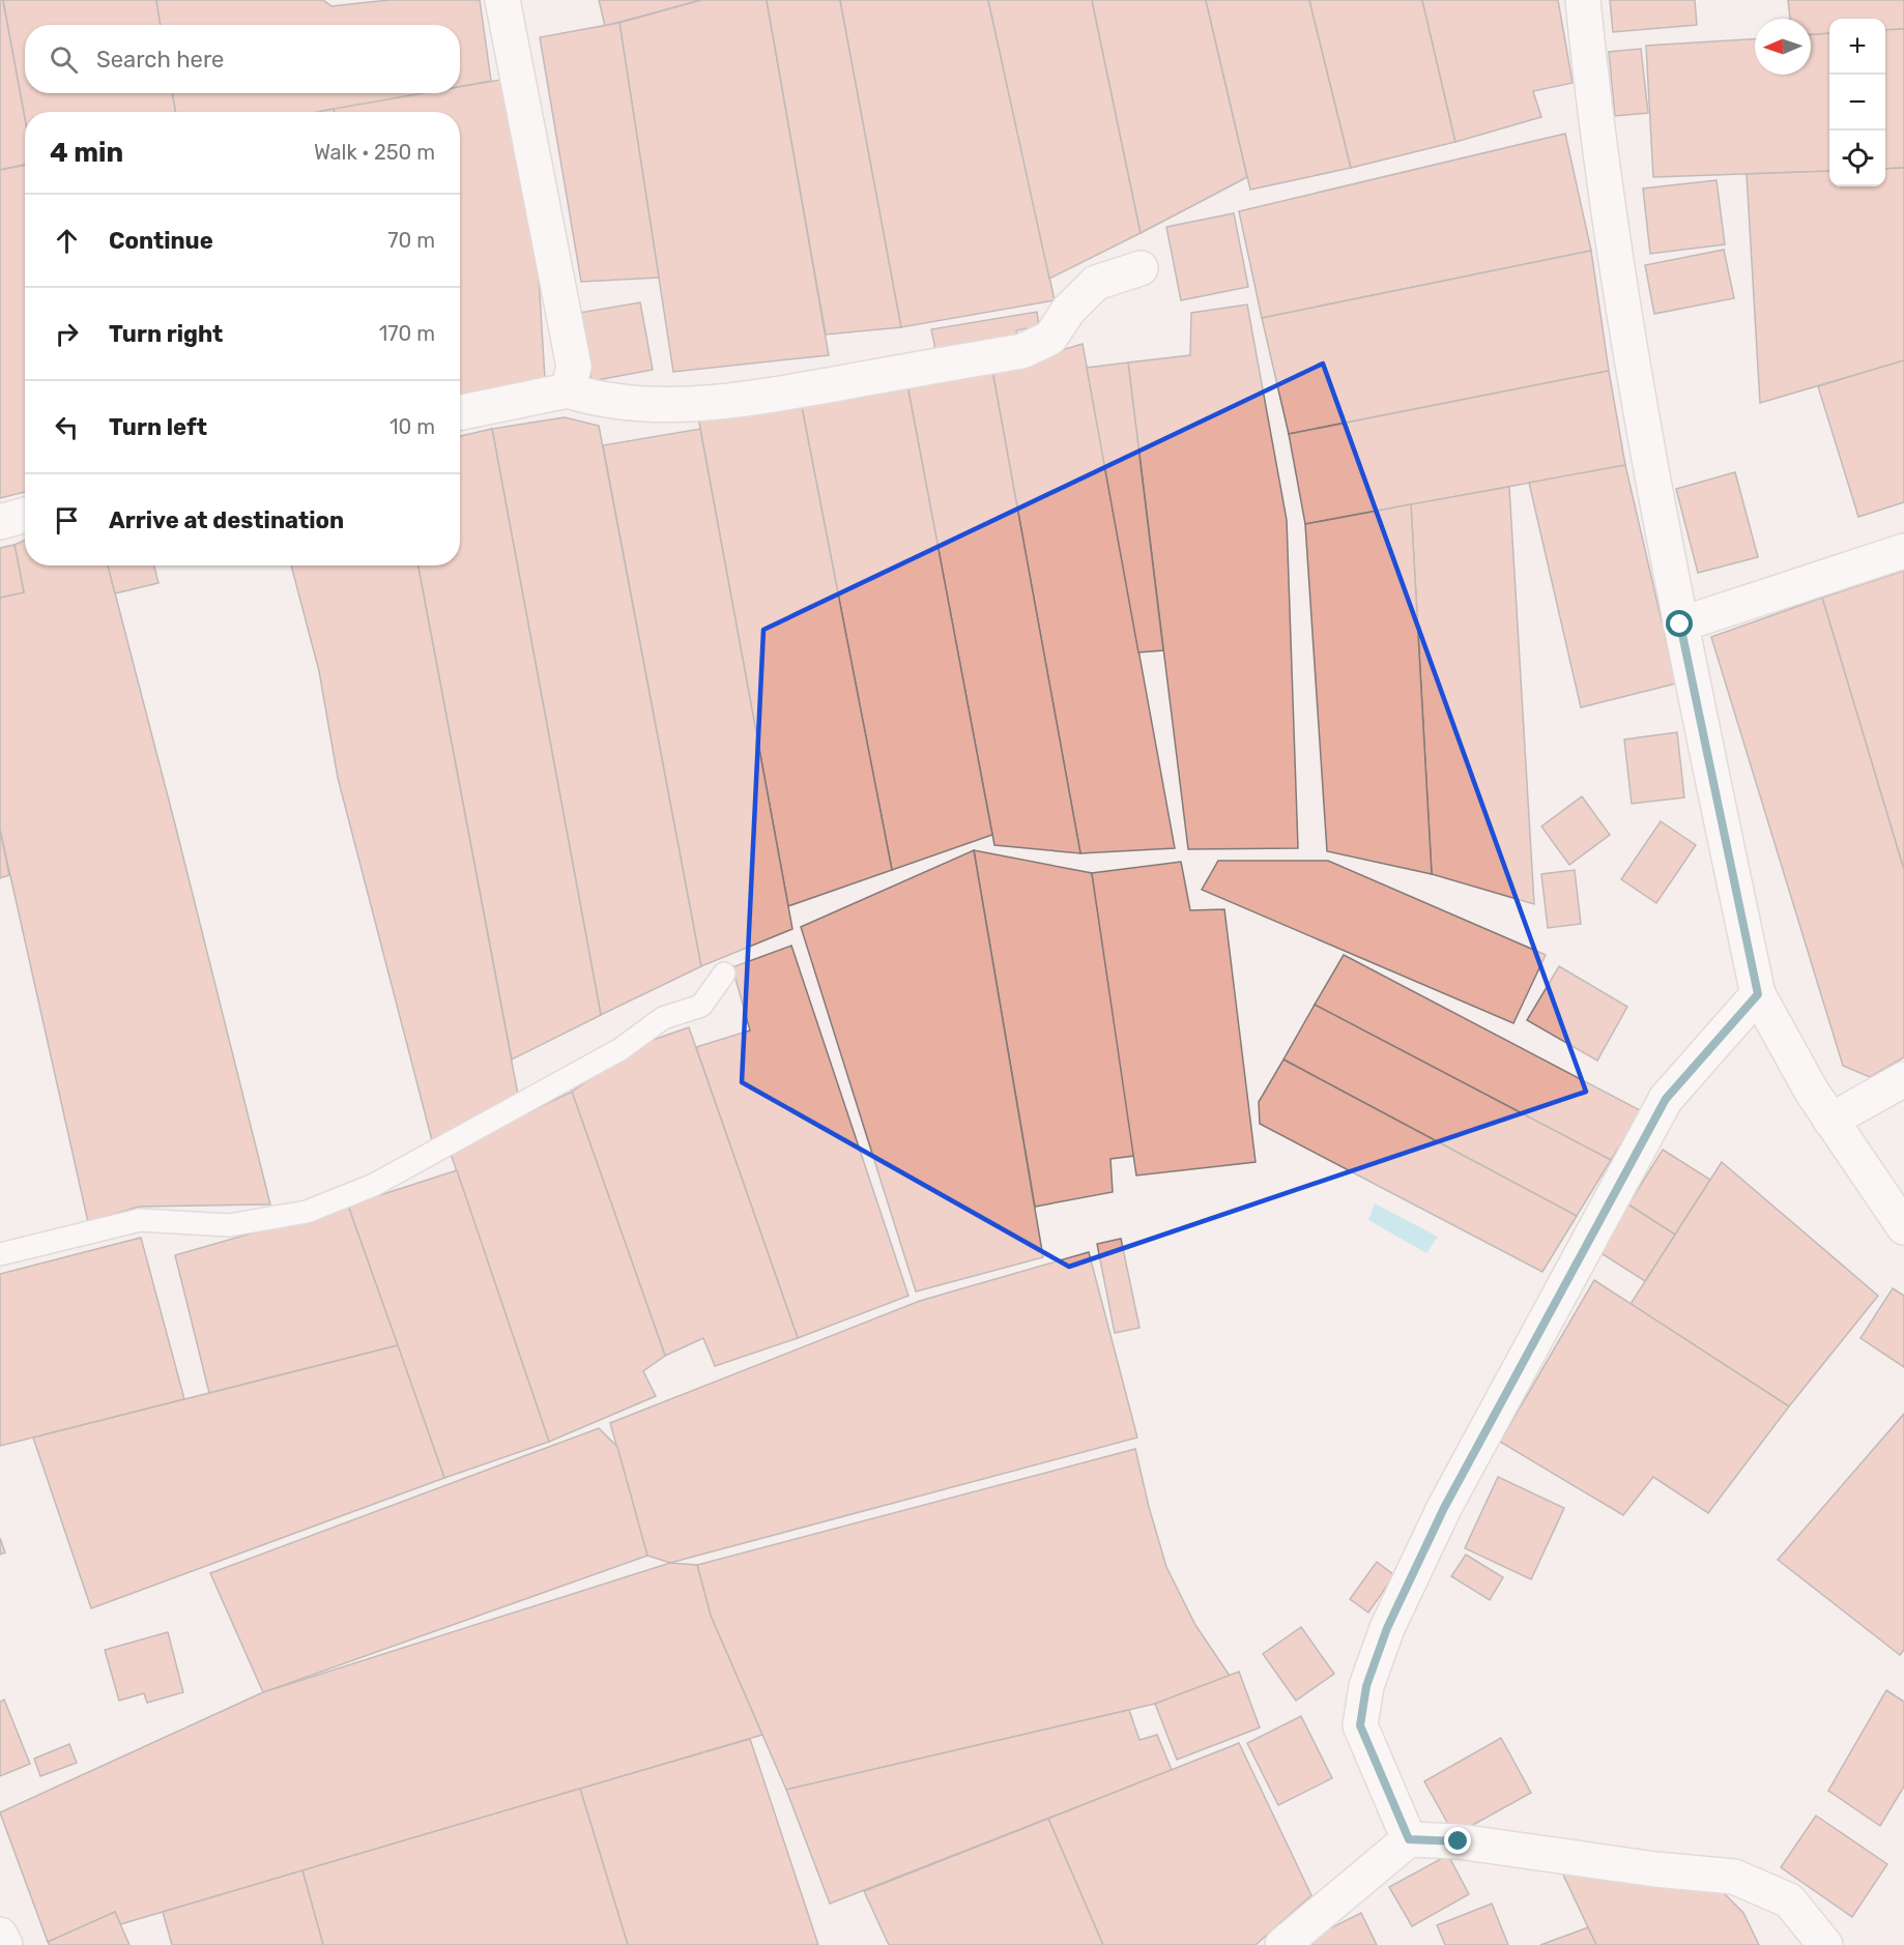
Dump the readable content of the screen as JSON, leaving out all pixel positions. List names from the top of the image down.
{
  "north": "left",
  "page": {
    "map_buttons": ["+", "−"],
    "search": "Search here",
    "heading": ["4 min", "Walk · 250 m"],
    "list": [
      ["Continue", "70 m"],
      ["Turn right", "170 m"],
      ["Turn left", "10 m"],
      "Arrive at destination"
    ]
  }
}
